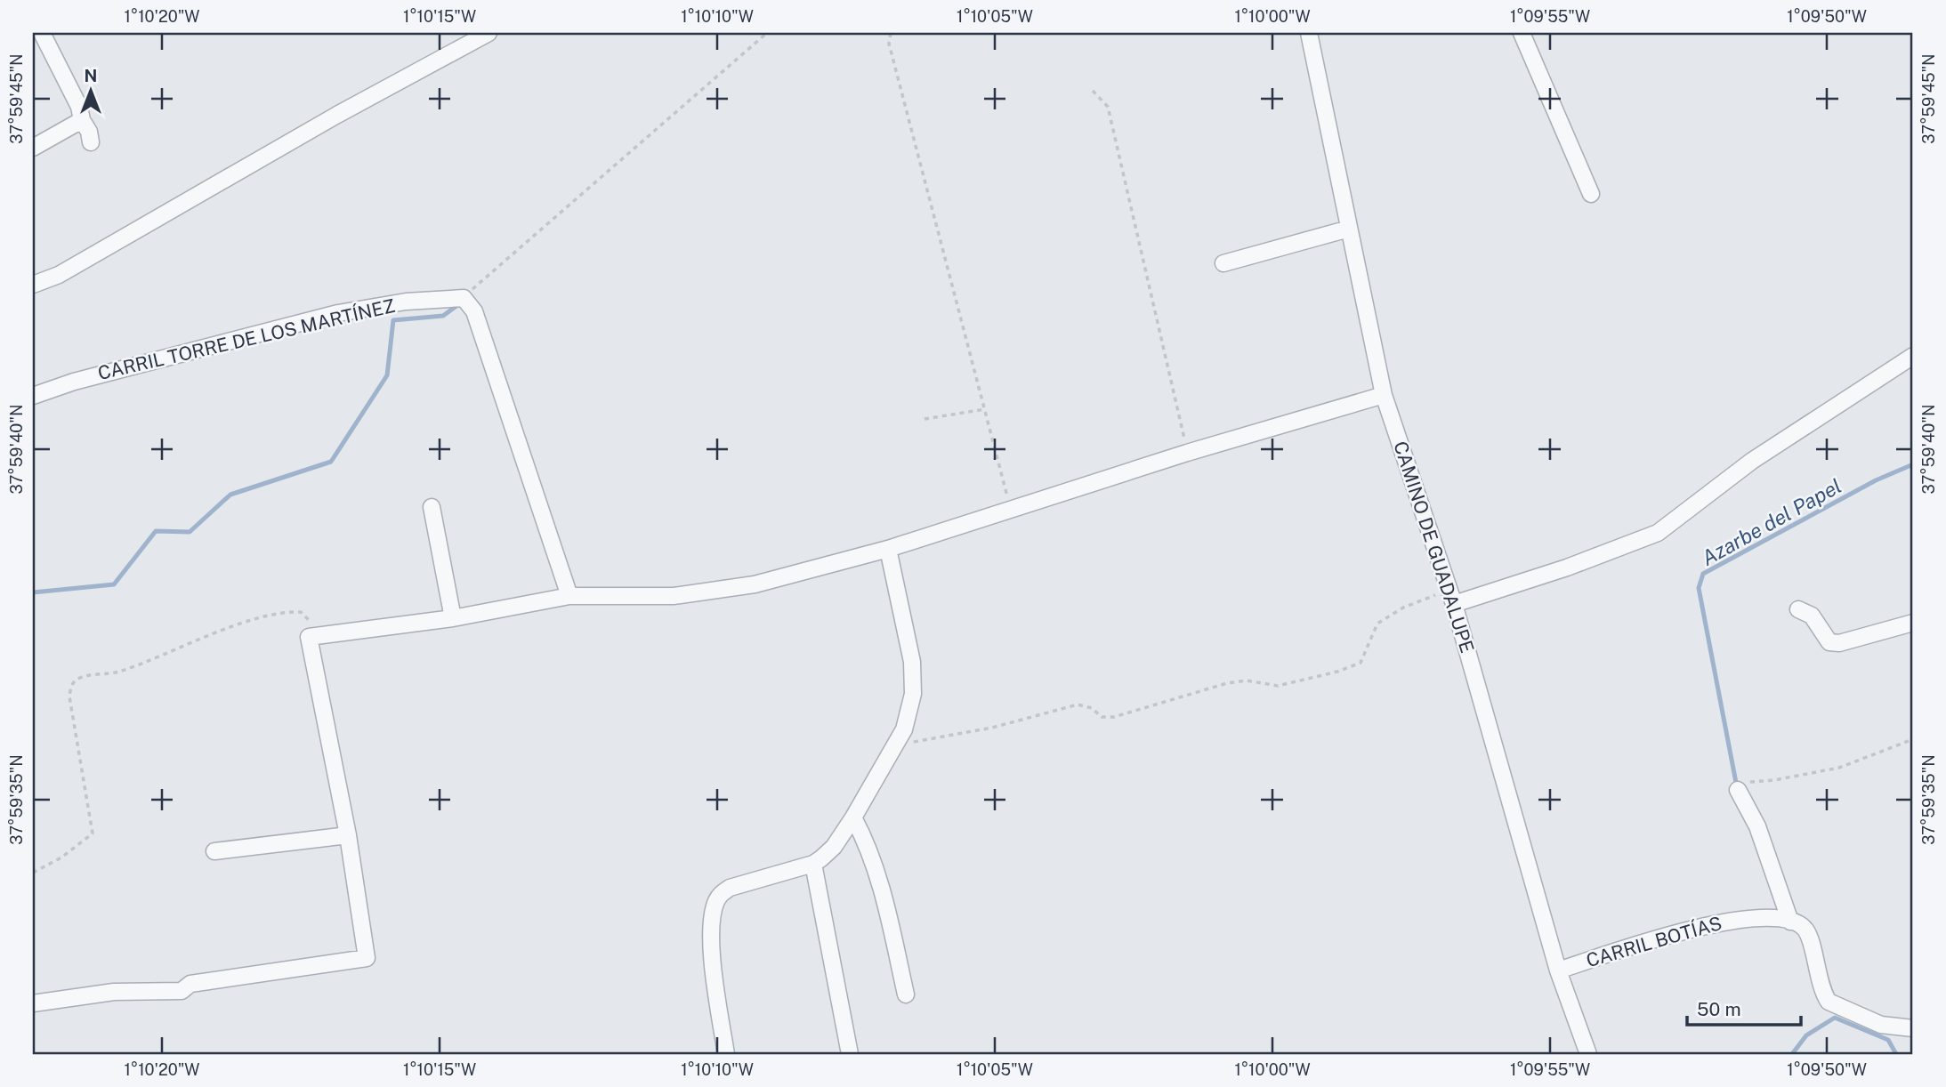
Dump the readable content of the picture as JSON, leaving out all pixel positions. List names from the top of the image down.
{
  "streets": {
    "street": ["CARRIL TORRE DE LOS MARTÍNEZ", "CAMINO DE GUADALUPE", "CARRIL BOTÍAS"]
  },
  "crossings": [
    ["CAMINO DE GUADALUPE", "CARRIL BOTÍAS"]
  ],
  "water": ["Azarbe del Papel"],
  "scale_bar": "50 m",
  "north": "top",
  "coordinates": [
    "1°10'20\"W",
    "1°10'15\"W",
    "1°10'10\"W",
    "1°10'05\"W",
    "1°10'00\"W",
    "1°09'55\"W",
    "1°09'50\"W",
    "37°59'45\"N",
    "37°59'40\"N",
    "37°59'35\"N"
  ]
}
